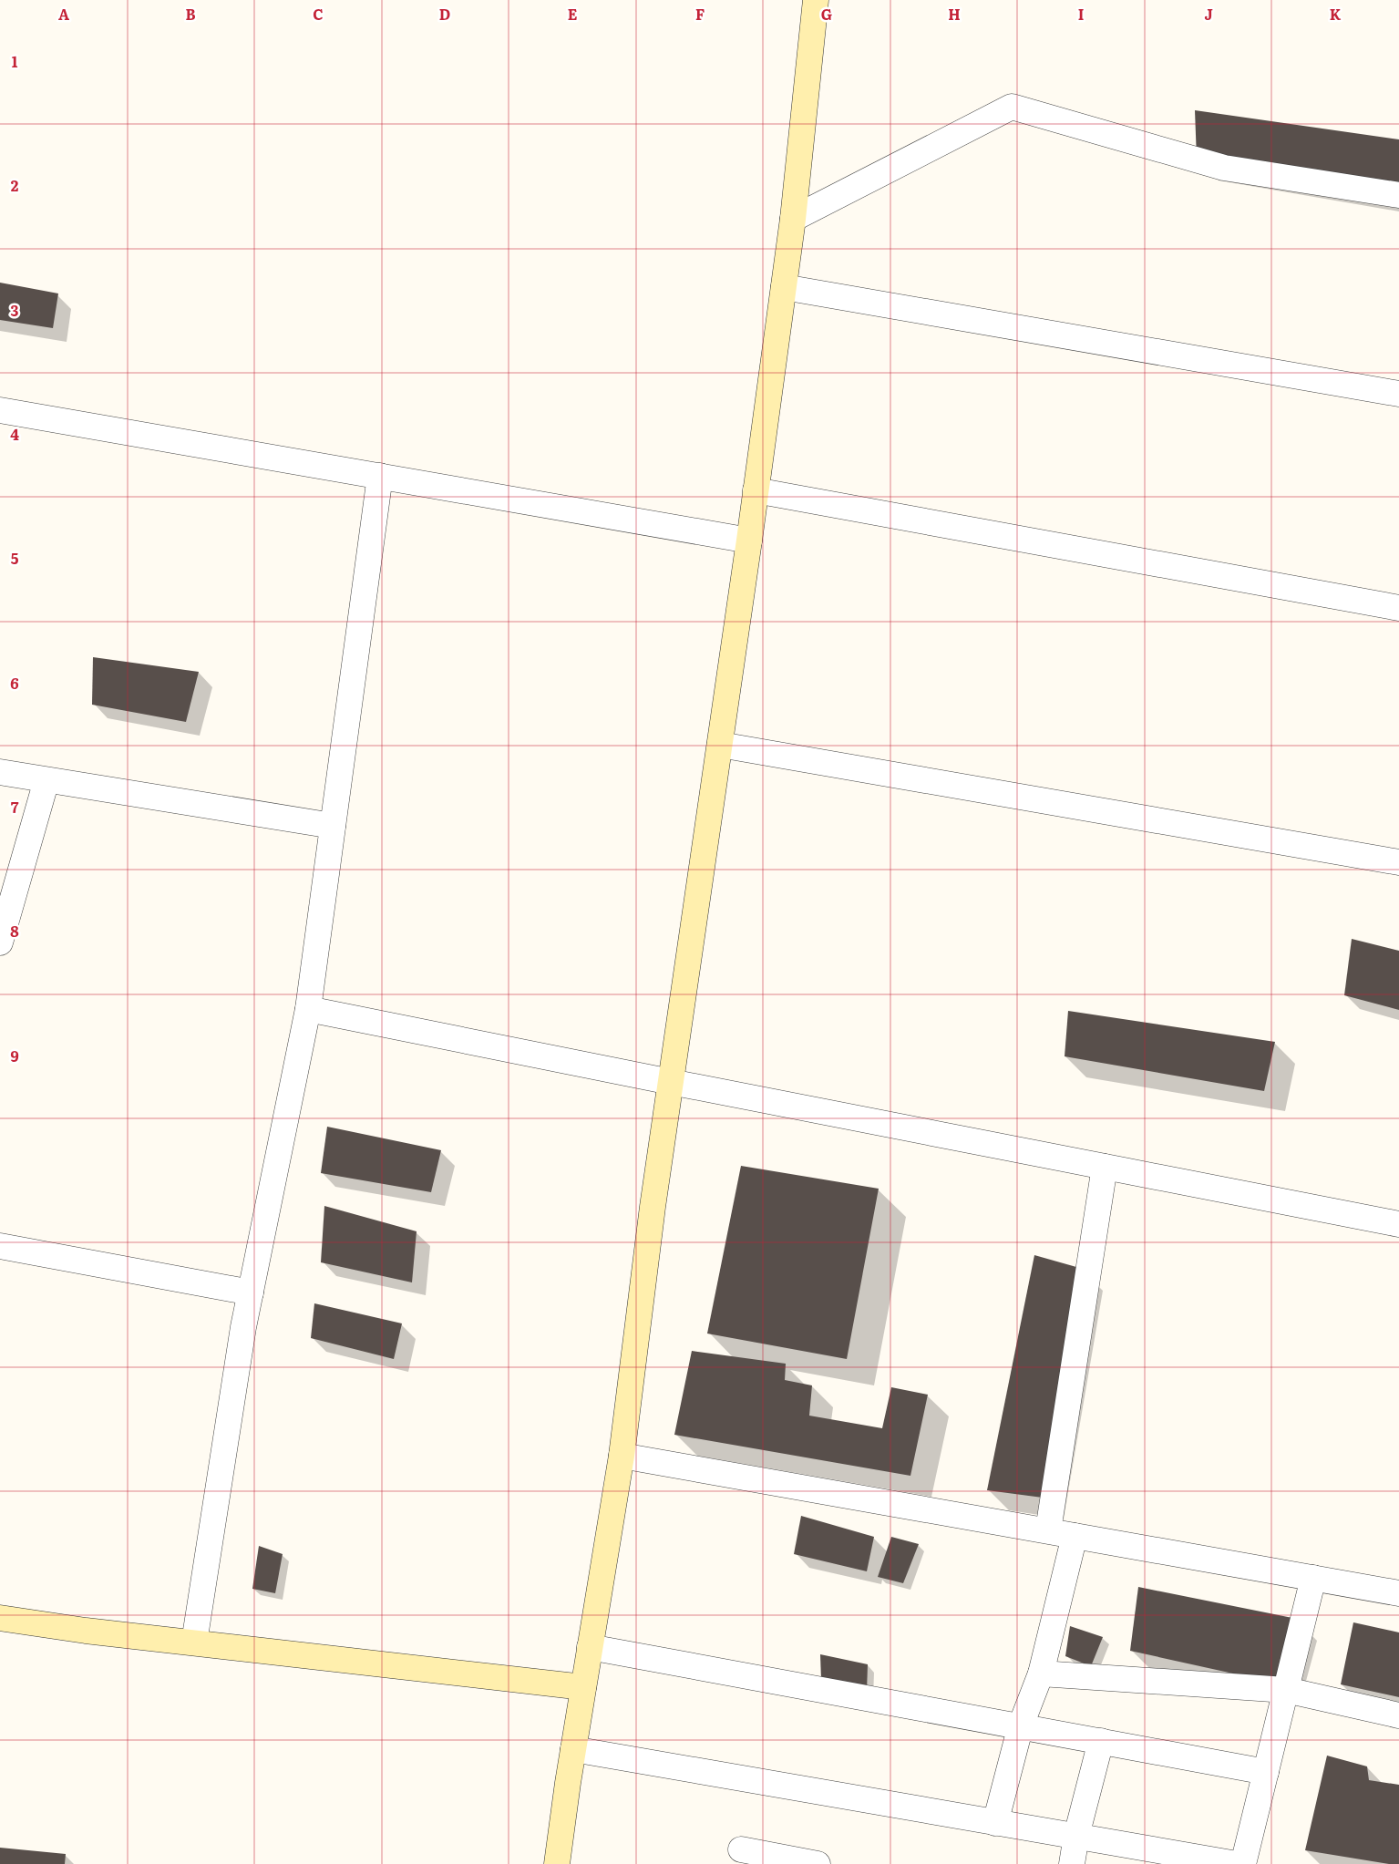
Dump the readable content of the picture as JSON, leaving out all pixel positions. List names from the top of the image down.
{
  "grid": {
    "columns": [
      "A",
      "B",
      "C",
      "D",
      "E",
      "F",
      "G",
      "H",
      "I",
      "J",
      "K"
    ],
    "rows": [
      "1",
      "2",
      "3",
      "4",
      "5",
      "6",
      "7",
      "8",
      "9"
    ]
  }
}
